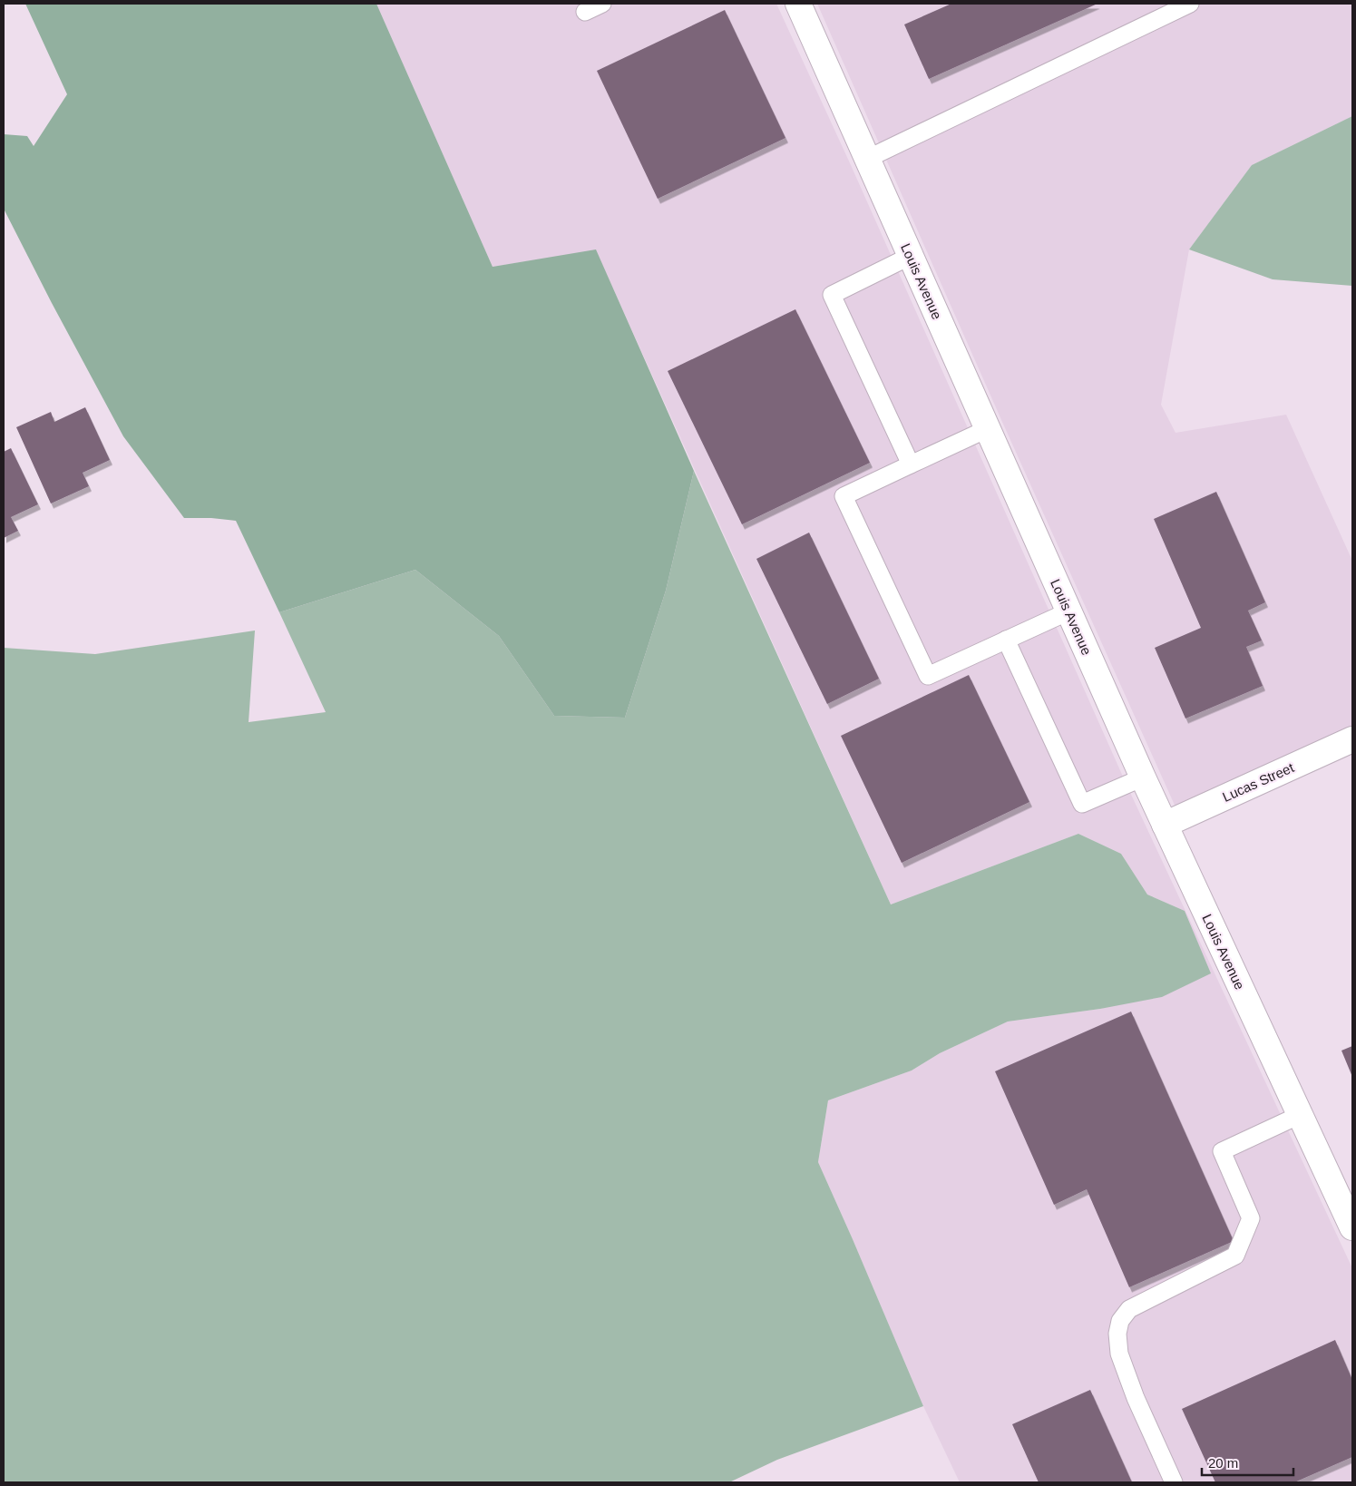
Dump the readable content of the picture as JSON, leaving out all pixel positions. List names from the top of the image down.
{
  "streets": {
    "street": ["Louis Avenue", "Lucas Street"]
  },
  "crossings": [
    ["Louis Avenue", "Lucas Street"]
  ],
  "scale_bar": "20 m"
}
